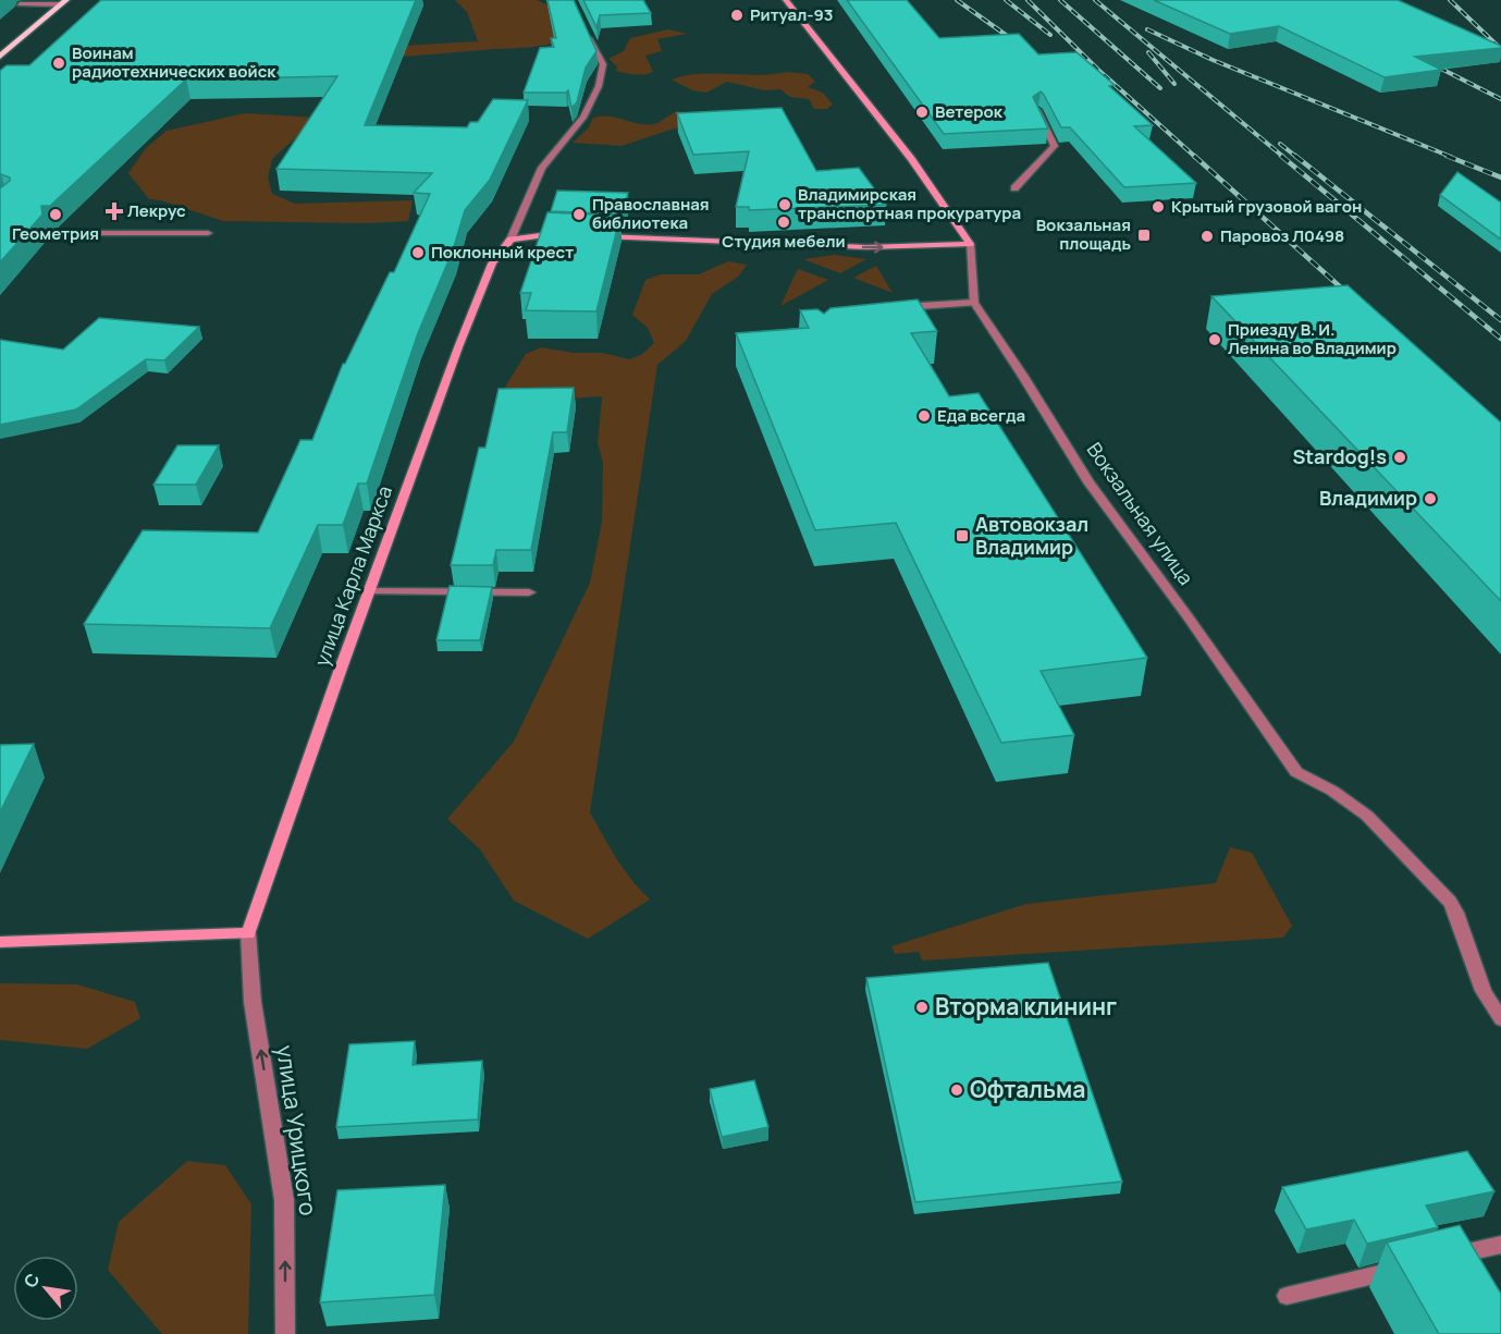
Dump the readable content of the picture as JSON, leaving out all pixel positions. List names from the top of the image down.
{
  "streets": {
    "main road": ["улица Карла Маркса"],
    "street": ["Вокзальная улица", "улица Урицкого"]
  },
  "crossings": [
    ["улица Карла Маркса", "улица Урицкого"]
  ],
  "one_way": ["улица Урицкого"],
  "places": {
    "other": [
      "Ритуал-93",
      "Воинам радиотехнических войск",
      "Ветерок",
      "Владимирская транспортная прокуратура",
      "Крытый грузовой вагон",
      "Геометрия",
      "Православная библиотека",
      "Студия мебели",
      "Паровоз Л0498",
      "Поклонный крест",
      "Приезду В. И. Ленина во Владимир",
      "Еда всегда",
      "Stardog!s",
      "Владимир",
      "Вторма клининг",
      "Офтальма"
    ],
    "health": ["Лекрус"],
    "transit": ["Вокзальная площадь", "Автовокзал Владимир"]
  },
  "north": "top left"
}
